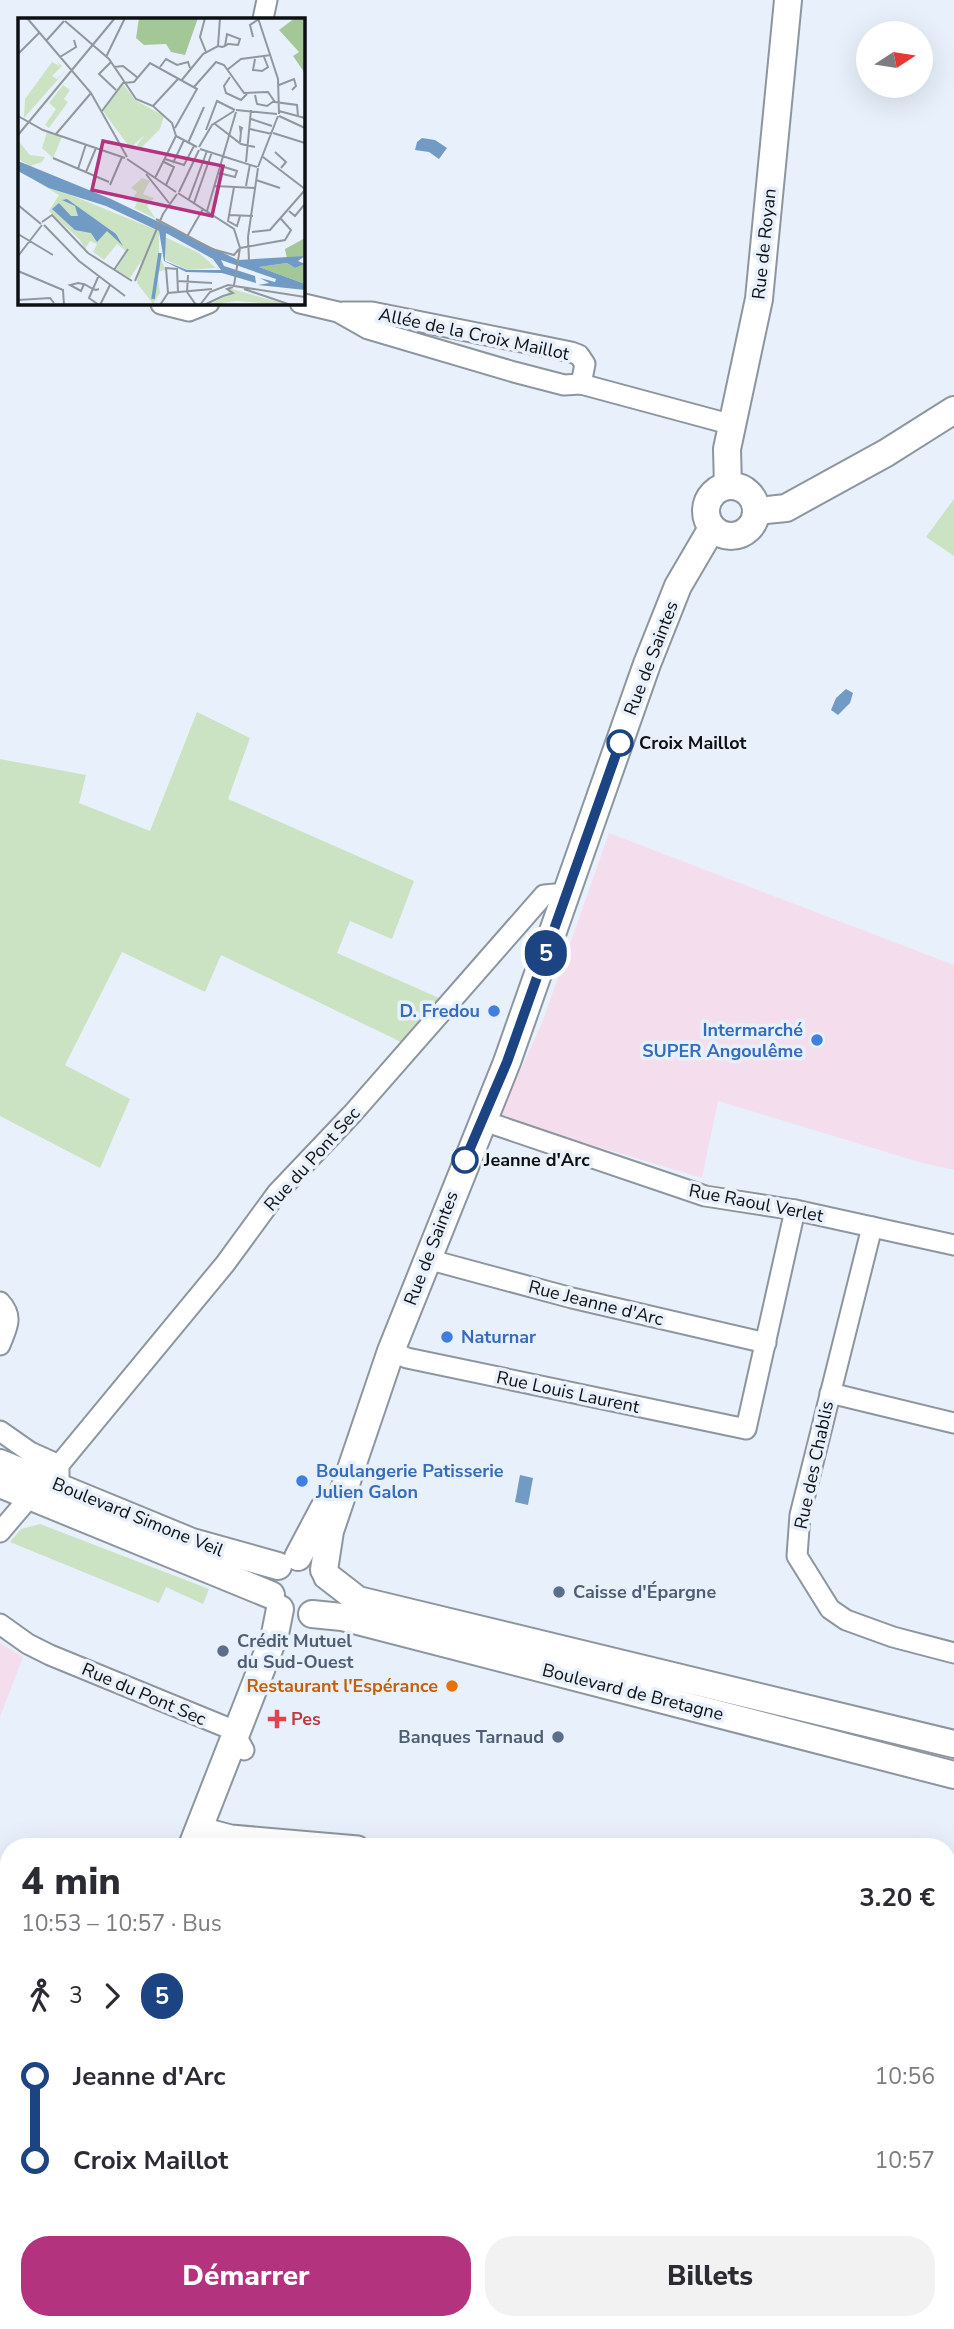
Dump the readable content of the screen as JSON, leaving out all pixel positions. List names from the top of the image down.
{
  "streets": {
    "main road": [
      "Rue de Royan",
      "Rue de Saintes",
      "Boulevard Simone Veil",
      "Boulevard de Bretagne"
    ],
    "street": [
      "Allée de la Croix Maillot",
      "Rue du Pont Sec",
      "Rue Raoul Verlet",
      "Rue Jeanne d'Arc",
      "Rue Louis Laurent",
      "Rue des Chablis"
    ]
  },
  "crossings": [
    ["Rue de Royan", "Allée de la Croix Maillot"],
    ["Rue de Royan", "Rue de Saintes"],
    ["Rue de Saintes", "Rue du Pont Sec"],
    ["Rue de Saintes", "Rue Raoul Verlet"],
    ["Rue de Saintes", "Rue Jeanne d'Arc"],
    ["Rue de Saintes", "Rue Louis Laurent"],
    ["Rue de Saintes", "Boulevard Simone Veil"],
    ["Rue de Saintes", "Boulevard de Bretagne"],
    ["Rue du Pont Sec", "Boulevard Simone Veil"],
    ["Rue Raoul Verlet", "Rue des Chablis"],
    ["Rue Jeanne d'Arc", "Rue Louis Laurent"],
    ["Boulevard Simone Veil", "Boulevard de Bretagne"]
  ],
  "places": {
    "other": [
      "Croix Maillot",
      "D. Fredou",
      "Intermarché SUPER Angoulême",
      "Jeanne d'Arc",
      "Naturnar",
      "Boulangerie Patisserie Julien Galon",
      "Caisse d'Épargne",
      "Crédit Mutuel du Sud-Ouest",
      "Restaurant l'Espérance",
      "Banques Tarnaud"
    ],
    "health": ["Pes"]
  },
  "lines": ["bus line 5"],
  "north": "right",
  "page": {
    "on_map": "5",
    "heading": ["4 min", "10:53 – 10:57 · Bus", "3.20 €"],
    "legs": ["3", "5"],
    "list": [
      {
        "name": "Jeanne d'Arc",
        "value": "10:56"
      },
      {
        "name": "Croix Maillot",
        "value": "10:57"
      }
    ],
    "buttons": ["Démarrer", "Billets"]
  }
}
